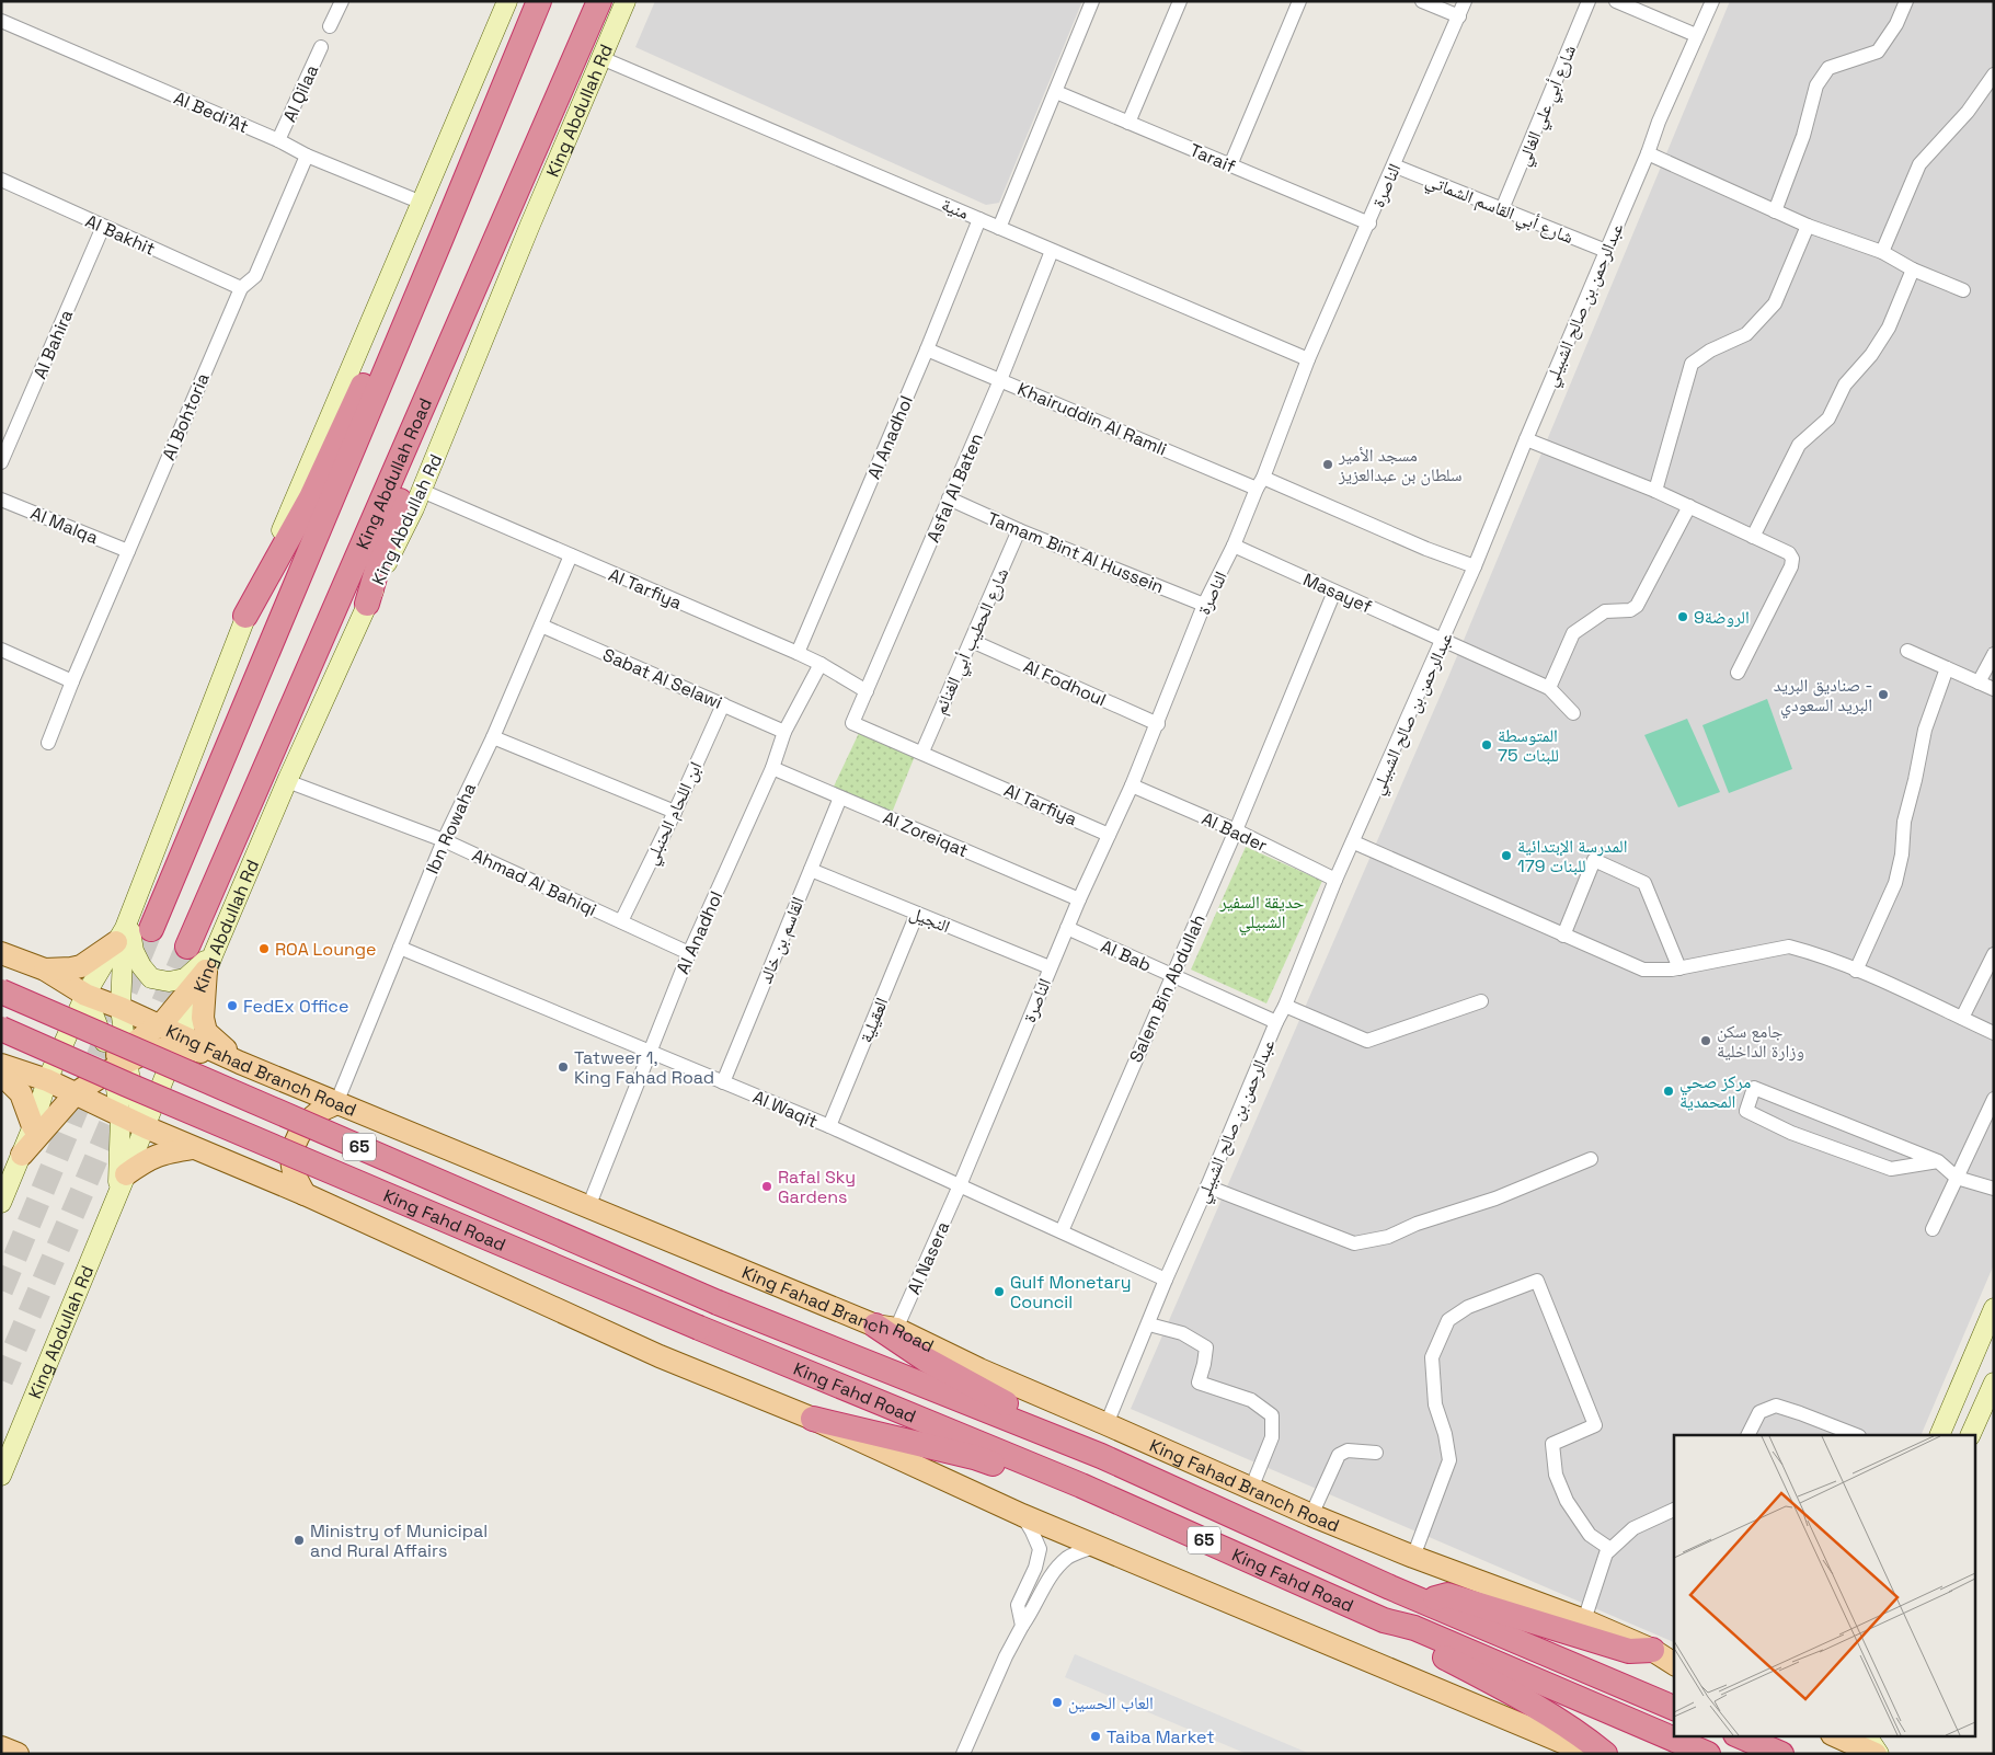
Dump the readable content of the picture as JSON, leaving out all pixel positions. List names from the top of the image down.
{
  "streets": {
    "highway": ["King Abdullah Road", "65", "King Fahd Road"],
    "main road": ["King Abdullah Rd", "King Fahad Branch Road"],
    "street": [
      "Al Qilaa",
      "شارع أبي علي الغالي",
      "Al Bedi'At",
      "Taraif",
      "الناصرة",
      "منية",
      "شارع أبي القاسم الشماتي",
      "Al Bakhit",
      "عبدالرحمن بن صالح الشبيلي",
      "Al Bahira",
      "Al Bohtoria",
      "Khairuddin Al Ramli",
      "Al Anadhol",
      "Asfal Al Baten",
      "Al Malqa",
      "Tamam Bint Al Hussein",
      "Al Tarfiya",
      "Masayef",
      "شارع الحطيب أبي الغنائم",
      "Sabat Al Selawi",
      "Al Fodhoul",
      "ابن اللحام الحنبلي",
      "Ibn Rowaha",
      "Al Bader",
      "Al Zoreiqat",
      "Ahmad Al Bahiqi",
      "النجيل",
      "القاسم بن خالد",
      "Al Bab",
      "Salem Bin Abdullah",
      "العقيلية",
      "Al Waqit",
      "Al Nasera"
    ]
  },
  "crossings": [
    ["Al Qilaa", "Al Bedi'At"],
    ["شارع أبي علي الغالي", "شارع أبي القاسم الشماتي"],
    ["King Abdullah Rd", "منية"],
    ["King Abdullah Rd", "Al Tarfiya"],
    ["King Abdullah Rd", "Ahmad Al Bahiqi"],
    ["King Abdullah Rd", "King Fahad Branch Road"],
    ["Al Bedi'At", "Al Bohtoria"],
    ["Taraif", "الناصرة"],
    ["الناصرة", "منية"],
    ["الناصرة", "شارع أبي القاسم الشماتي"],
    ["الناصرة", "Khairuddin Al Ramli"],
    ["الناصرة", "Tamam Bint Al Hussein"],
    ["الناصرة", "Al Tarfiya"],
    ["الناصرة", "Masayef"],
    ["الناصرة", "Al Fodhoul"],
    ["الناصرة", "Al Bader"],
    ["الناصرة", "Al Zoreiqat"],
    ["الناصرة", "النجيل"],
    ["الناصرة", "Al Bab"],
    ["الناصرة", "Al Waqit"],
    ["الناصرة", "Al Nasera"],
    ["منية", "Al Anadhol"],
    ["منية", "Asfal Al Baten"],
    ["شارع أبي القاسم الشماتي", "عبدالرحمن بن صالح الشبيلي"],
    ["Al Bakhit", "Al Bahira"],
    ["Al Bakhit", "Al Bohtoria"],
    ["عبدالرحمن بن صالح الشبيلي", "Khairuddin Al Ramli"],
    ["عبدالرحمن بن صالح الشبيلي", "Masayef"],
    ["عبدالرحمن بن صالح الشبيلي", "Al Bader"],
    ["عبدالرحمن بن صالح الشبيلي", "Al Bab"],
    ["عبدالرحمن بن صالح الشبيلي", "King Fahad Branch Road"],
    ["عبدالرحمن بن صالح الشبيلي", "Al Waqit"],
    ["Al Bohtoria", "Al Malqa"],
    ["Khairuddin Al Ramli", "Al Anadhol"],
    ["Khairuddin Al Ramli", "Asfal Al Baten"],
    ["Al Anadhol", "Al Tarfiya"],
    ["Al Anadhol", "Sabat Al Selawi"],
    ["Al Anadhol", "Al Zoreiqat"],
    ["Al Anadhol", "Ahmad Al Bahiqi"],
    ["Al Anadhol", "King Fahad Branch Road"],
    ["Al Anadhol", "Al Waqit"],
    ["Asfal Al Baten", "Tamam Bint Al Hussein"],
    ["Asfal Al Baten", "Al Tarfiya"],
    ["Tamam Bint Al Hussein", "شارع الحطيب أبي الغنائم"],
    ["Al Tarfiya", "شارع الحطيب أبي الغنائم"],
    ["Al Tarfiya", "Ibn Rowaha"],
    ["Masayef", "Salem Bin Abdullah"],
    ["شارع الحطيب أبي الغنائم", "Al Fodhoul"],
    ["Sabat Al Selawi", "ابن اللحام الحنبلي"],
    ["Sabat Al Selawi", "Ibn Rowaha"],
    ["ابن اللحام الحنبلي", "Ahmad Al Bahiqi"],
    ["Ibn Rowaha", "Ahmad Al Bahiqi"],
    ["Ibn Rowaha", "King Fahad Branch Road"],
    ["Ibn Rowaha", "Al Waqit"],
    ["Al Bader", "Salem Bin Abdullah"],
    ["Al Zoreiqat", "القاسم بن خالد"],
    ["النجيل", "القاسم بن خالد"],
    ["النجيل", "العقيلية"],
    ["القاسم بن خالد", "Al Waqit"],
    ["Al Bab", "Salem Bin Abdullah"],
    ["Salem Bin Abdullah", "Al Waqit"],
    ["العقيلية", "Al Waqit"],
    ["King Fahad Branch Road", "Al Nasera"],
    ["Al Waqit", "Al Nasera"]
  ],
  "parks": ["حديقة السفير الشبيلي"],
  "places": [
    "ٍمسجد الأمير سلطان بن عبدالعزيز",
    "الروضة9",
    "صناديق البريد - البريد السعودي",
    "المتوسطة 75 للبنات",
    "المدرسة الإبتدائية 179 للبنات",
    "ROA Lounge",
    "FedEx Office",
    "جامع سكن وزارة الداخلية",
    "Tatweer 1, King Fahad Road",
    "مركز صحي المحمدية",
    "Rafal Sky Gardens",
    "Gulf Monetary Council",
    "Ministry of Municipal and Rural Affairs",
    "العاب الحسين",
    "Taiba Market"
  ]
}
